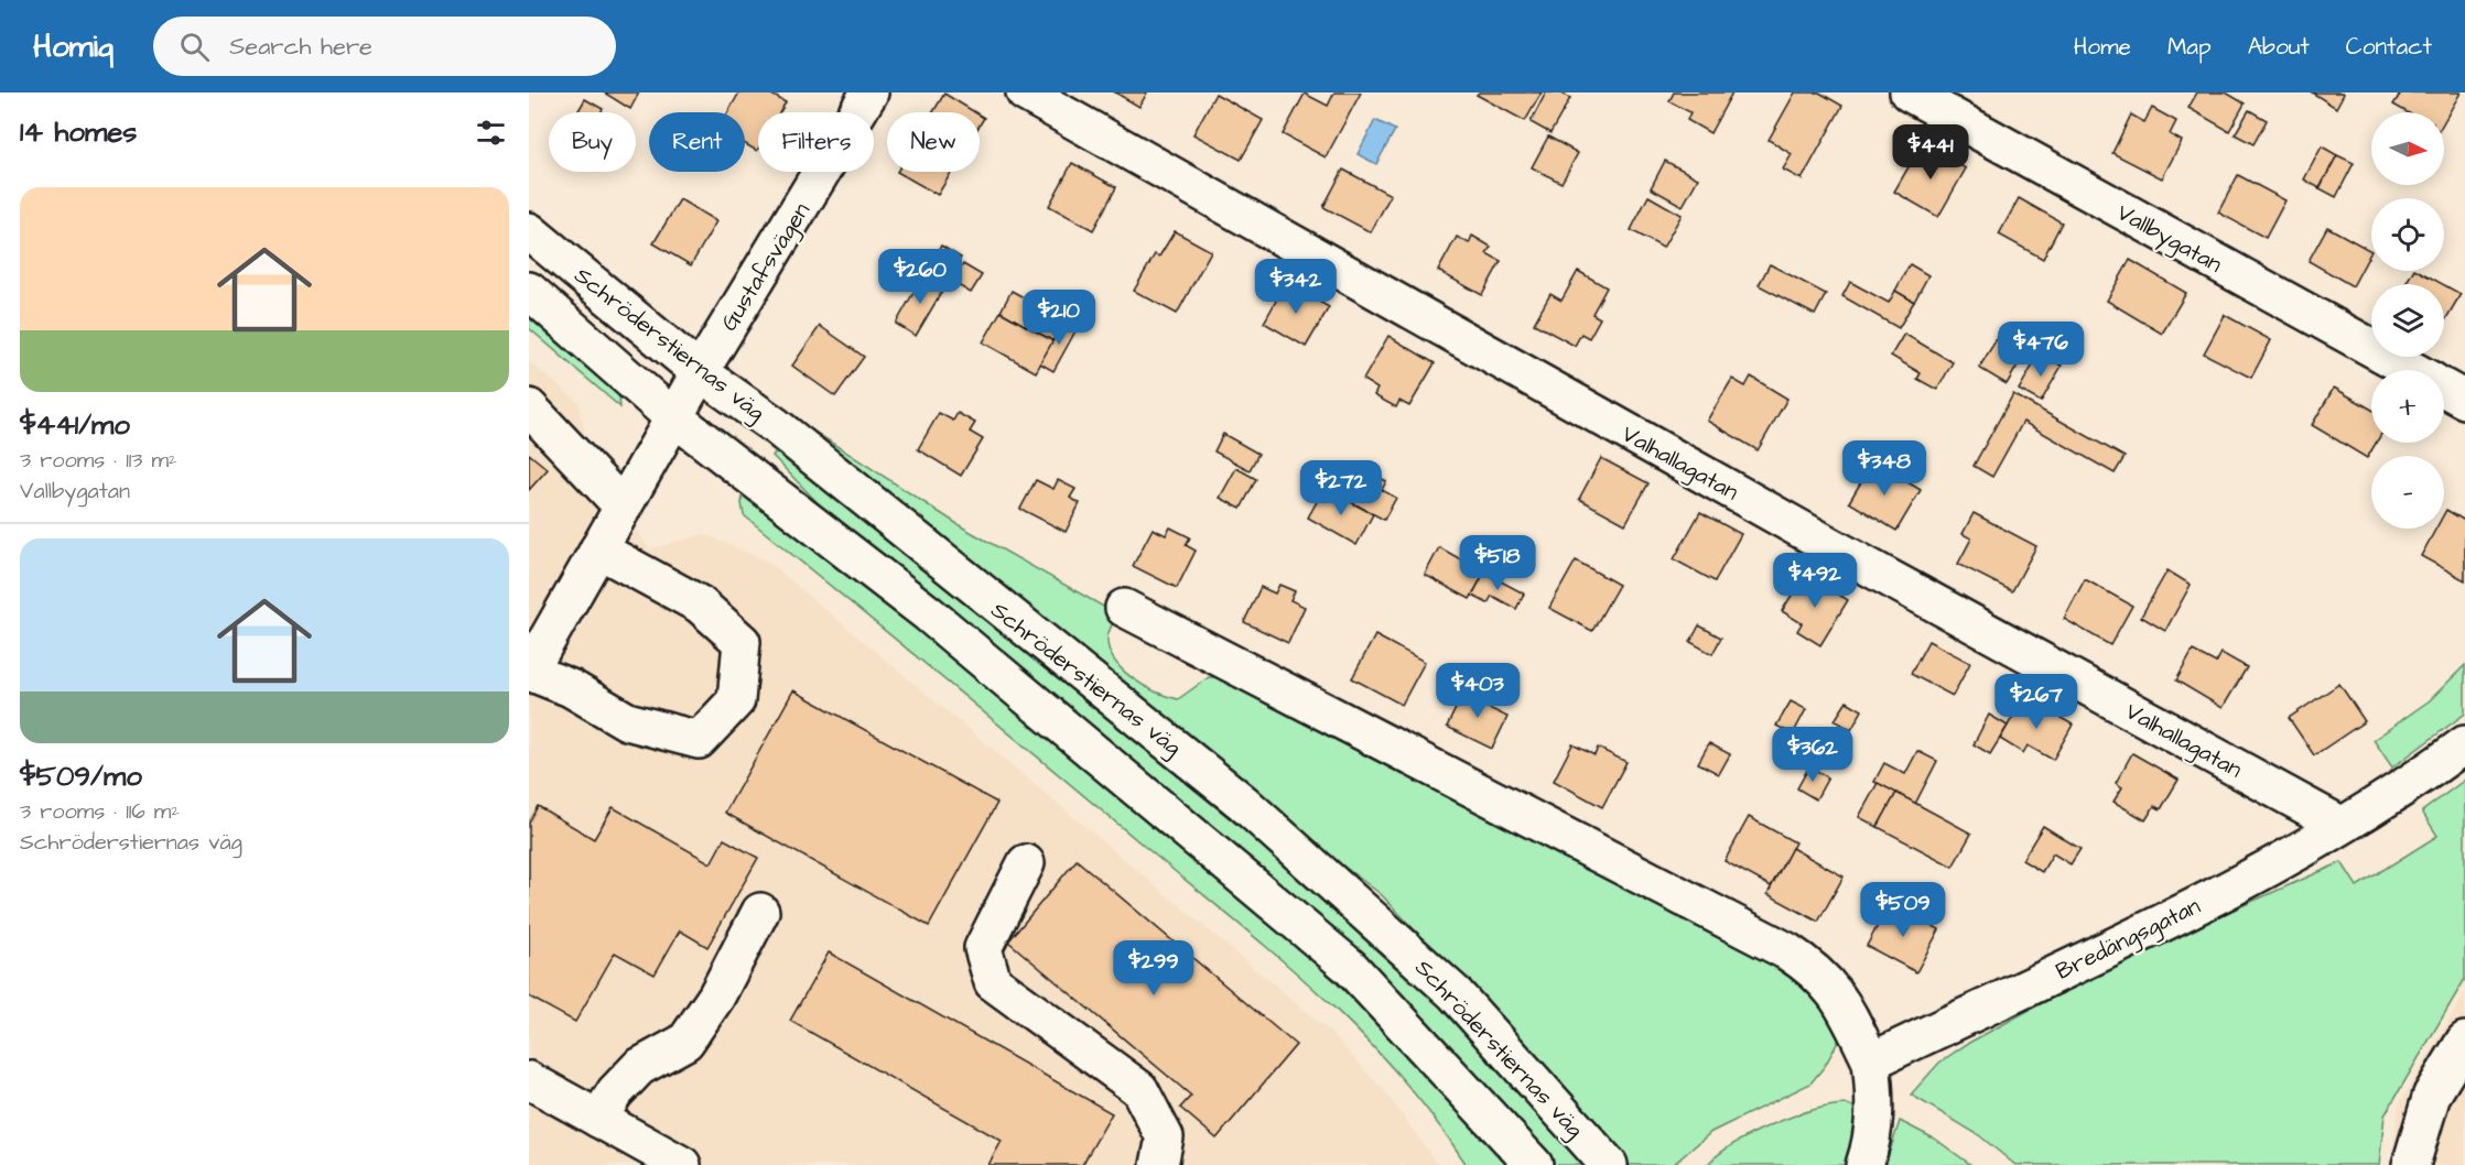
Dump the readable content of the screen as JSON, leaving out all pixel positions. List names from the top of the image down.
{
  "streets": {
    "street": [
      "Vallbygatan",
      "Gustafsvägen",
      "Schröderstiernas väg",
      "Valhallagatan",
      "Bredängsgatan"
    ]
  },
  "crossings": [
    ["Gustafsvägen", "Schröderstiernas väg"],
    ["Valhallagatan", "Bredängsgatan"]
  ],
  "north": "right",
  "page": {
    "header": "Homiq",
    "search": "Search here",
    "nav": [
      "Home",
      "Map",
      "About",
      "Contact"
    ],
    "heading": "14 homes",
    "map_buttons": ["+", "−"],
    "chip": [
      "Buy",
      "Rent",
      "Filters",
      "New"
    ],
    "price": [
      "$441",
      "$260",
      "$342",
      "$210",
      "$476",
      "$348",
      "$272",
      "$518",
      "$492",
      "$403",
      "$267",
      "$362",
      "$509",
      "$299"
    ],
    "list": [
      {
        "name": "$441/mo",
        "note": "3 rooms · 113 m² · Vallbygatan"
      },
      {
        "name": "$509/mo",
        "note": "3 rooms · 116 m² · Schröderstiernas väg"
      }
    ]
  }
}
